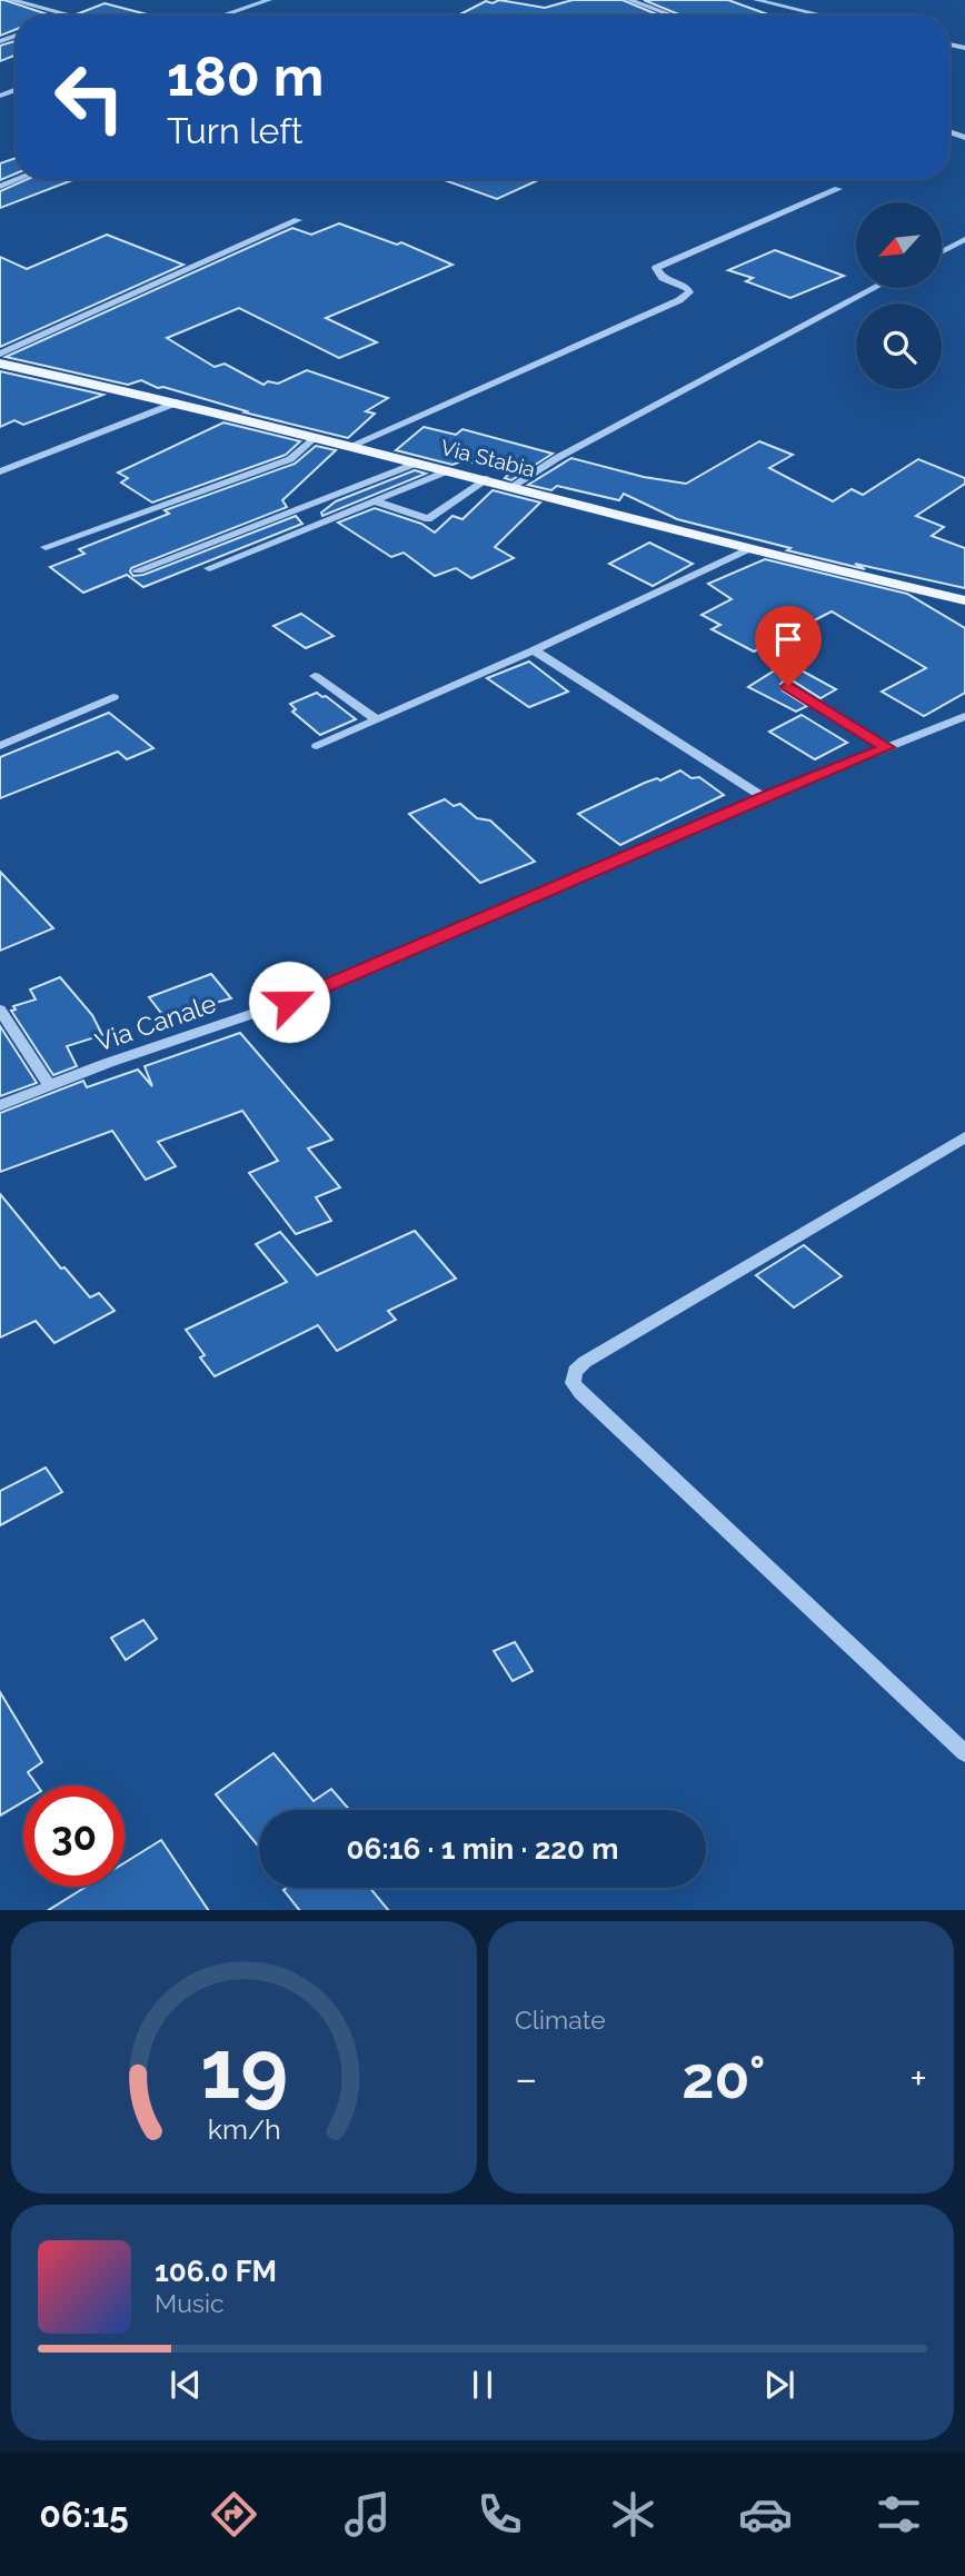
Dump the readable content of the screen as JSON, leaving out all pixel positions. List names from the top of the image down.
{
  "streets": {
    "main road": ["Via Stabia"],
    "street": ["Via Canale"]
  },
  "north": "bottom left",
  "page": {
    "turn": ["180 m", "Turn left"],
    "limit": "30",
    "trip": "06:16 · 1 min · 220 m",
    "tile": "Climate",
    "heat": ["−", "20°", "+"],
    "song": ["106.0 FM", "Music"],
    "tabs": "06:15",
    "gauge": ["19", "km/h"]
  }
}
